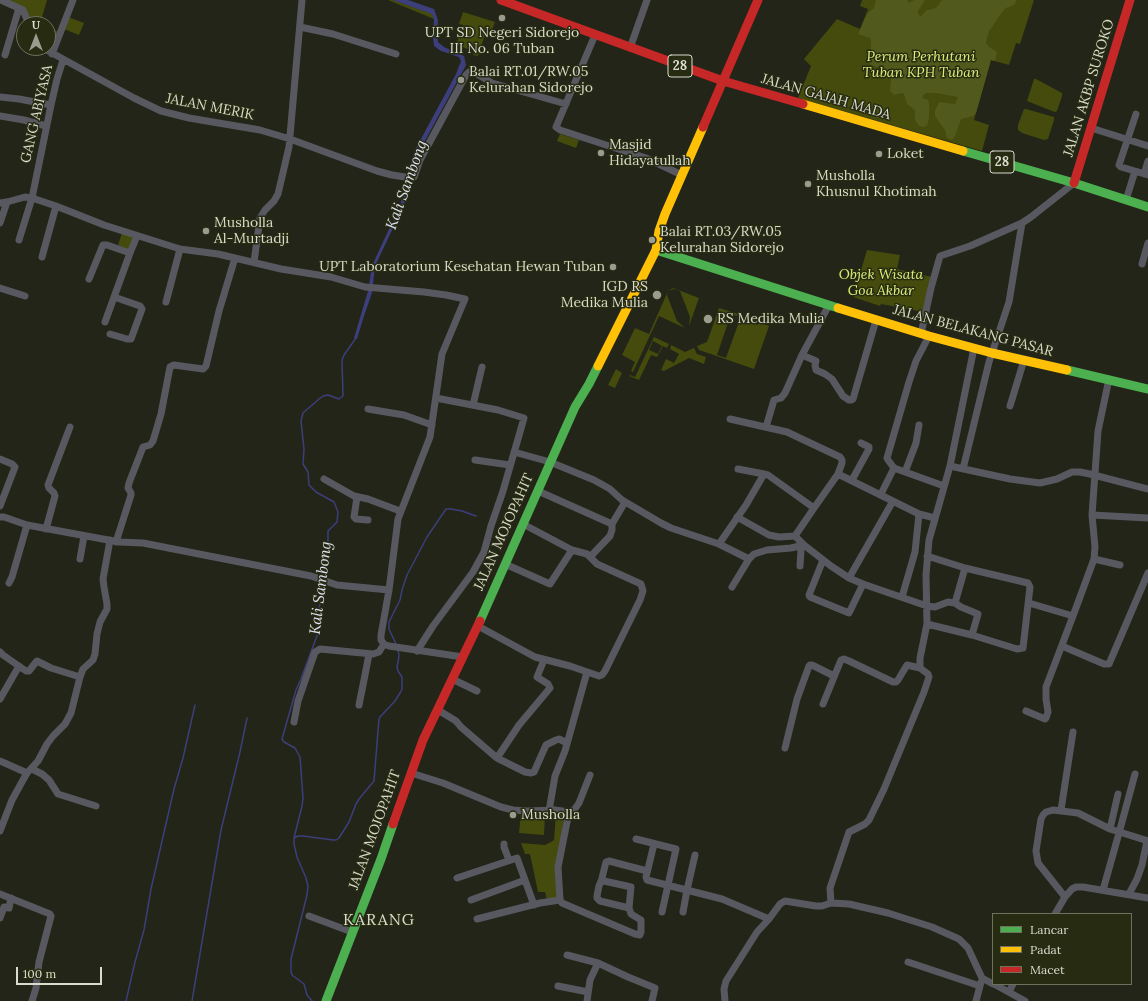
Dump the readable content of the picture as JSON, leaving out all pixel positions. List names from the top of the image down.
{
  "streets": {
    "main road": [
      "28",
      "JALAN AKBP SUROKO",
      "JALAN GAJAH MADA",
      "JALAN BELAKANG PASAR",
      "JALAN MOJOPAHIT"
    ],
    "street": ["JALAN MERIK", "GANG ABIYASA"]
  },
  "crossings": [
    ["JALAN AKBP SUROKO", "JALAN GAJAH MADA"],
    ["JALAN GAJAH MADA", "JALAN MOJOPAHIT"],
    ["JALAN MERIK", "GANG ABIYASA"],
    ["JALAN BELAKANG PASAR", "JALAN MOJOPAHIT"]
  ],
  "districts": ["KARANG"],
  "water": ["Kali Sambong"],
  "parks": ["Perum Perhutani Tuban KPH Tuban", "Objek Wisata Goa Akbar"],
  "places": [
    "UPT SD Negeri Sidorejo III No. 06 Tuban",
    "Balai RT.01/RW.05 Kelurahan Sidorejo",
    "Masjid Hidayatullah",
    "Loket",
    "Musholla Khusnul Khotimah",
    "Musholla Al-Murtadji",
    "Balai RT.03/RW.05 Kelurahan Sidorejo",
    "UPT Laboratorium Kesehatan Hewan Tuban",
    "IGD RS Medika Mulia",
    "RS Medika Mulia",
    "Musholla"
  ],
  "legend": ["Lancar", "Padat", "Macet"],
  "scale_bar": "100 m",
  "north": "top"
}
